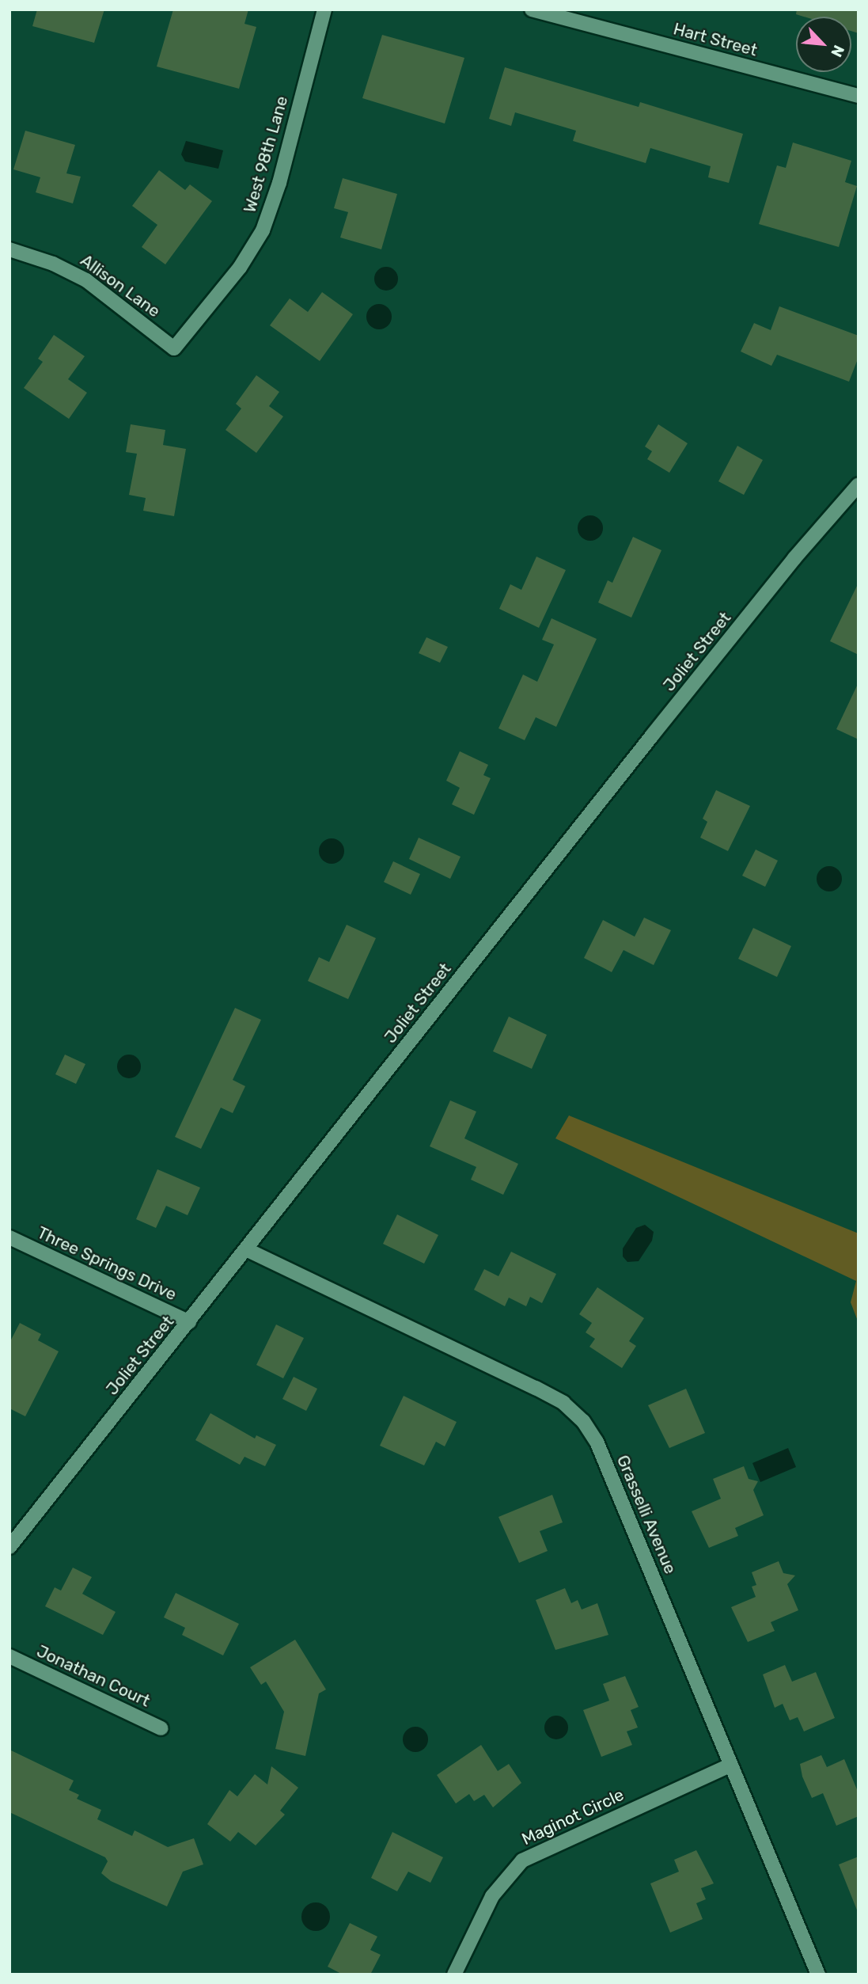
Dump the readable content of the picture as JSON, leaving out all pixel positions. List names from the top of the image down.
{
  "streets": {
    "street": [
      "Hart Street",
      "West 98th Lane",
      "Allison Lane",
      "Joliet Street",
      "Three Springs Drive",
      "Grasselli Avenue",
      "Jonathan Court",
      "Maginot Circle"
    ]
  },
  "crossings": [
    ["West 98th Lane", "Allison Lane"],
    ["Joliet Street", "Three Springs Drive"],
    ["Joliet Street", "Grasselli Avenue"],
    ["Grasselli Avenue", "Maginot Circle"]
  ],
  "north": "bottom right"
}
